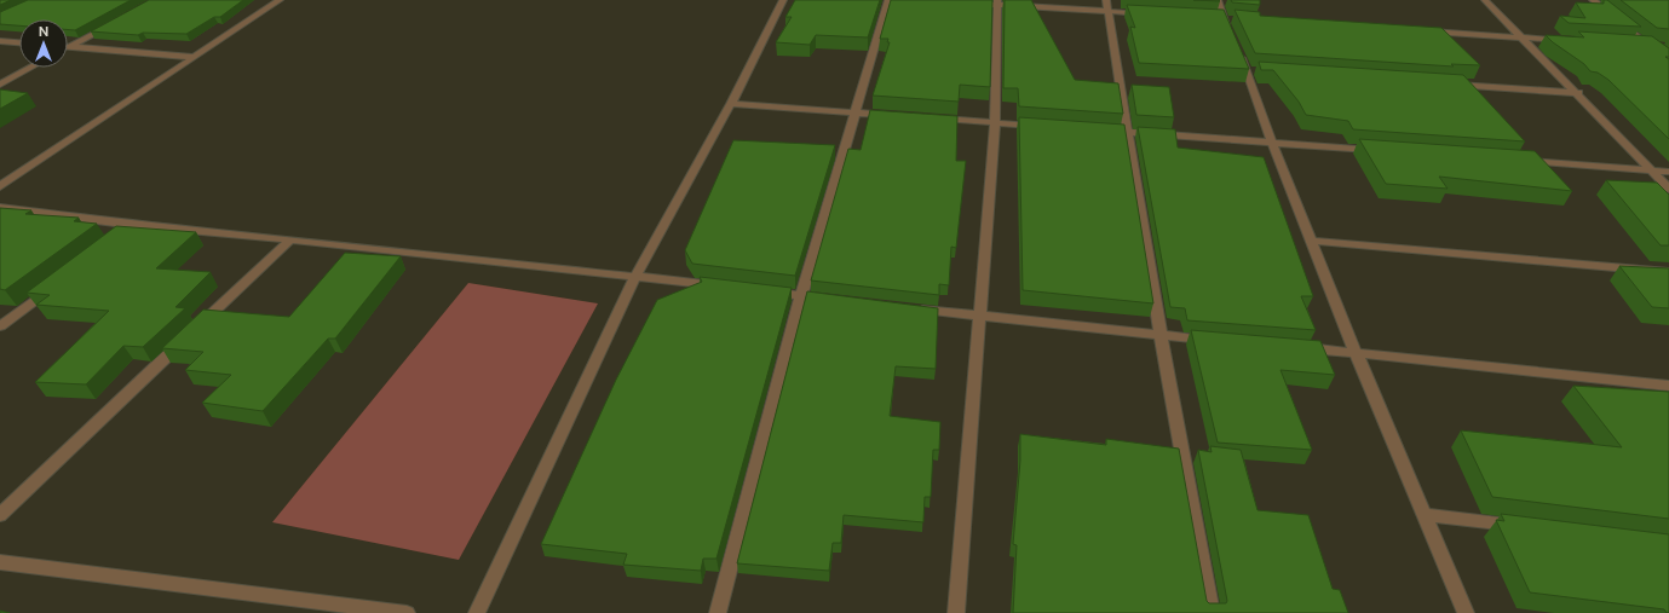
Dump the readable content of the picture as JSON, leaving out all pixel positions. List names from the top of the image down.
{
  "north": "top"
}
